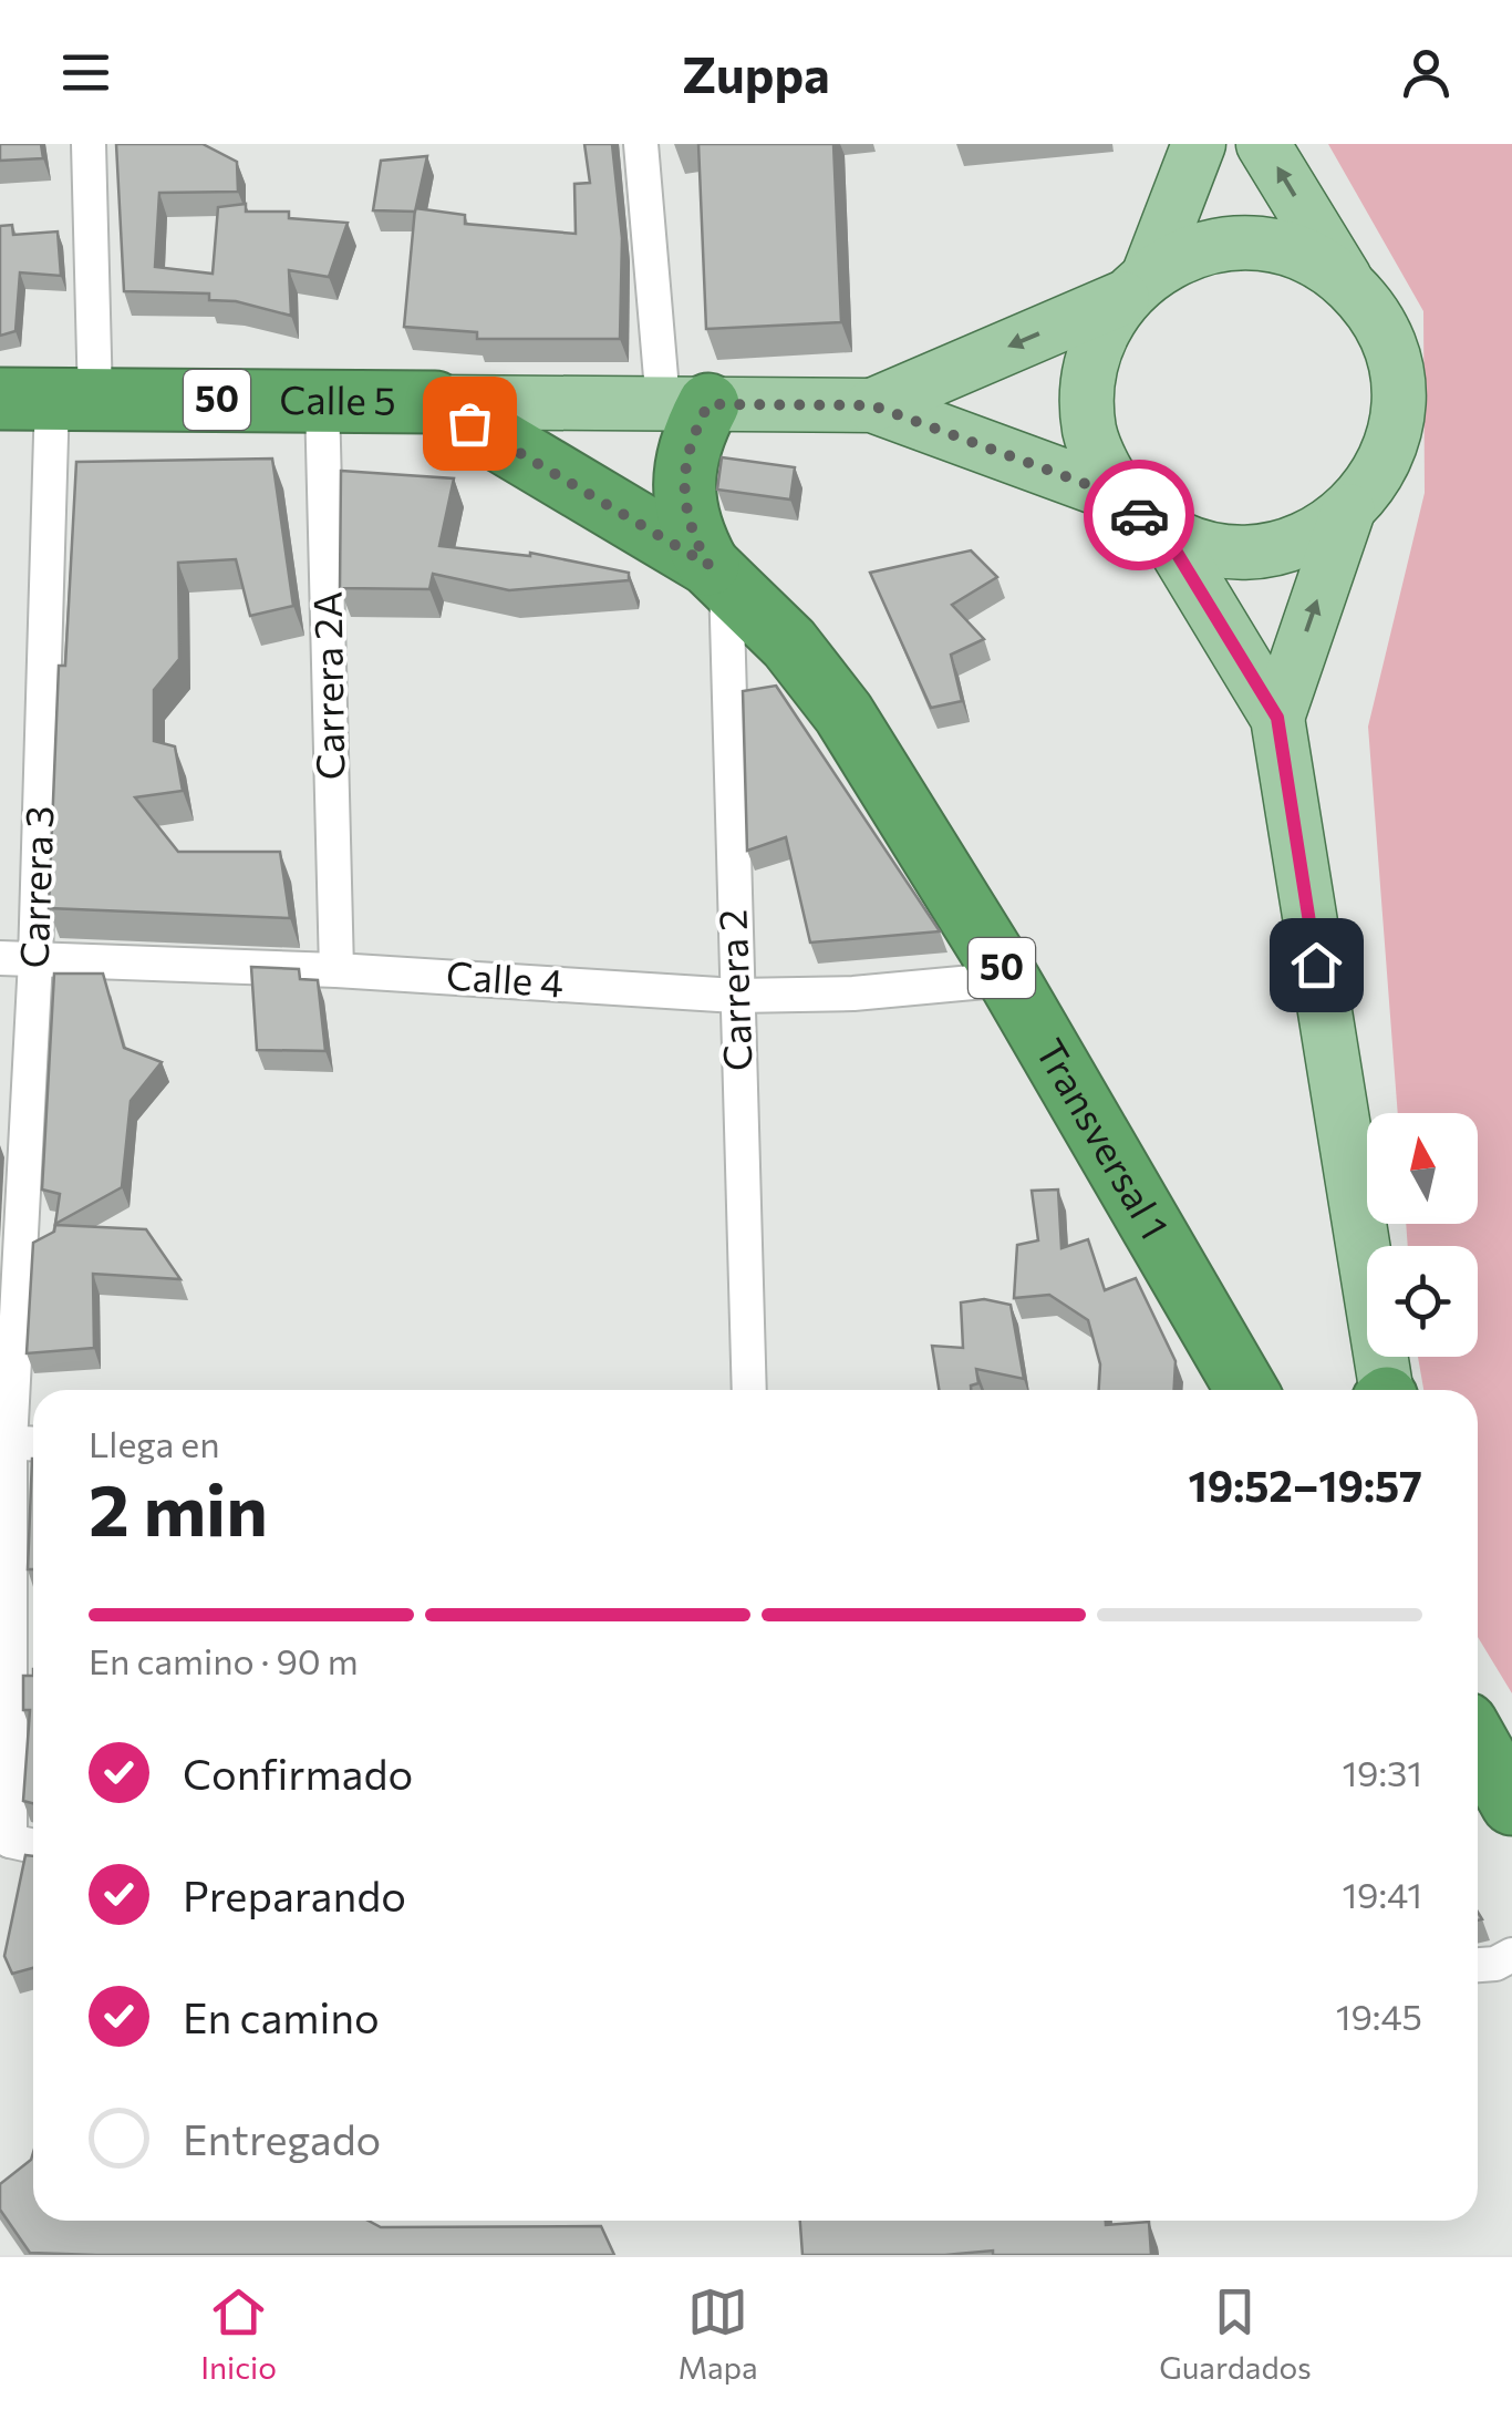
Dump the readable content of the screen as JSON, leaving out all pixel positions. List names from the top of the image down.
{
  "streets": {
    "highway": ["50", "Calle 5", "Transversal 1"],
    "street": [
      "Carrera 2A",
      "Carrera 3",
      "Calle 4",
      "Carrera 2"
    ]
  },
  "crossings": [
    ["50", "Calle 5"],
    ["Calle 5", "Carrera 2A"],
    ["Calle 5", "Carrera 3"],
    ["Calle 5", "Transversal 1"],
    ["Carrera 2A", "Calle 4"],
    ["Carrera 3", "Calle 4"],
    ["Calle 4", "Carrera 2"],
    ["Calle 4", "Transversal 1"],
    ["Carrera 2", "Transversal 1"]
  ],
  "north": "top",
  "page": {
    "header": "Zuppa",
    "heading": ["2 min", "Llega en", "19:52–19:57"],
    "bar": "En camino · 90 m",
    "list": [
      ["Confirmado", "19:31"],
      ["Preparando", "19:41"],
      ["En camino", "19:45"],
      "Entregado"
    ],
    "tabs": ["Inicio", "Mapa", "Guardados"]
  }
}
